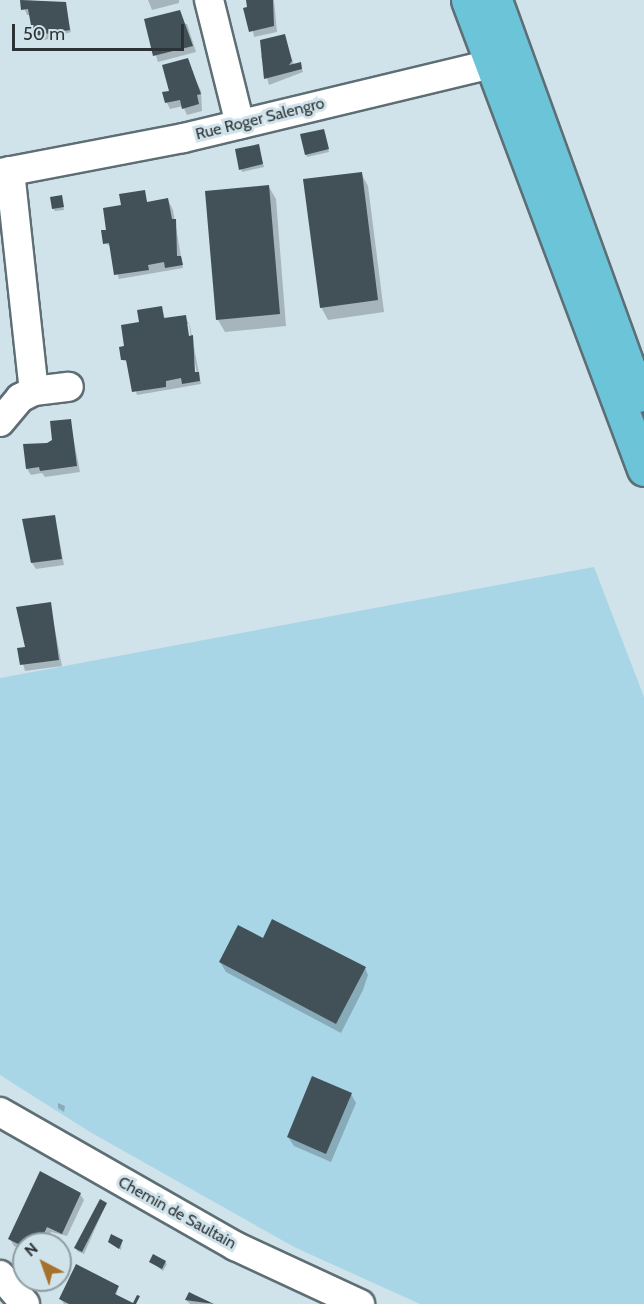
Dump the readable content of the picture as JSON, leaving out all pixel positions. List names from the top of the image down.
{
  "streets": {
    "street": ["Rue Roger Salengro", "Chemin de Saultain"]
  },
  "scale_bar": "50 m",
  "north": "top left"
}
